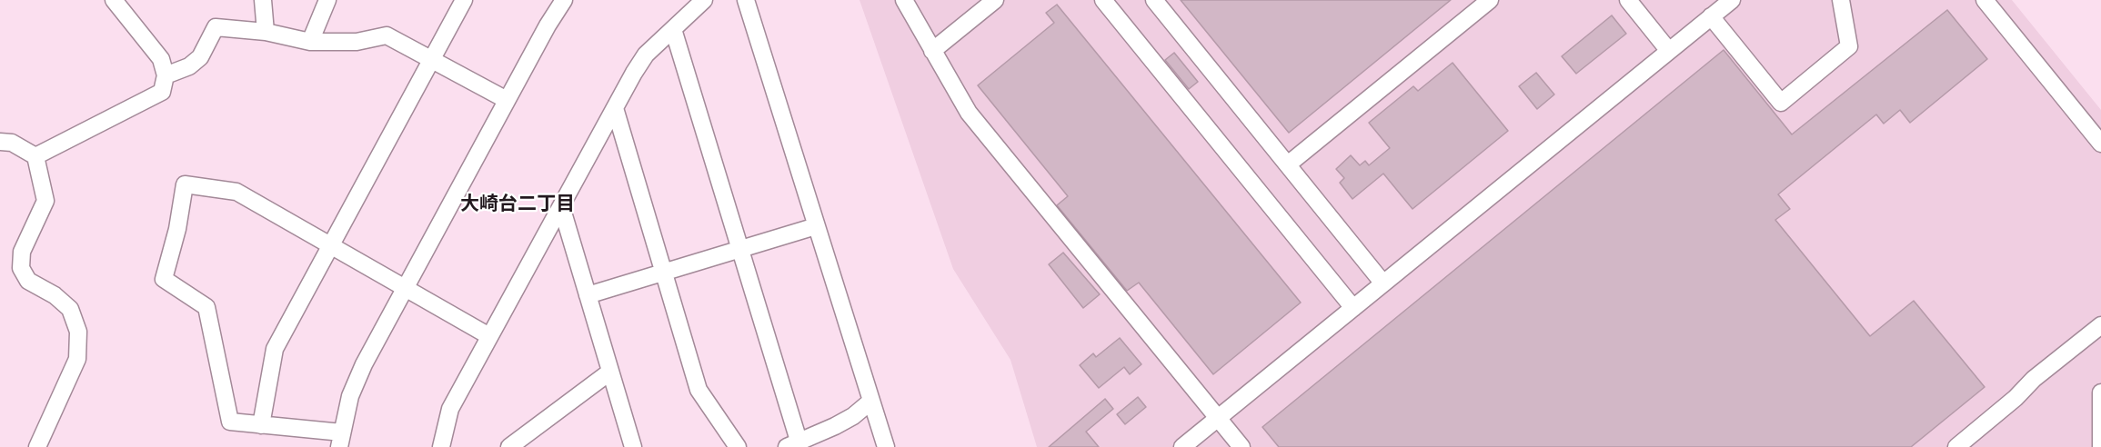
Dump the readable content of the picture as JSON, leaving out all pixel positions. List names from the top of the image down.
{
  "districts": ["大崎台二丁目"]
}
